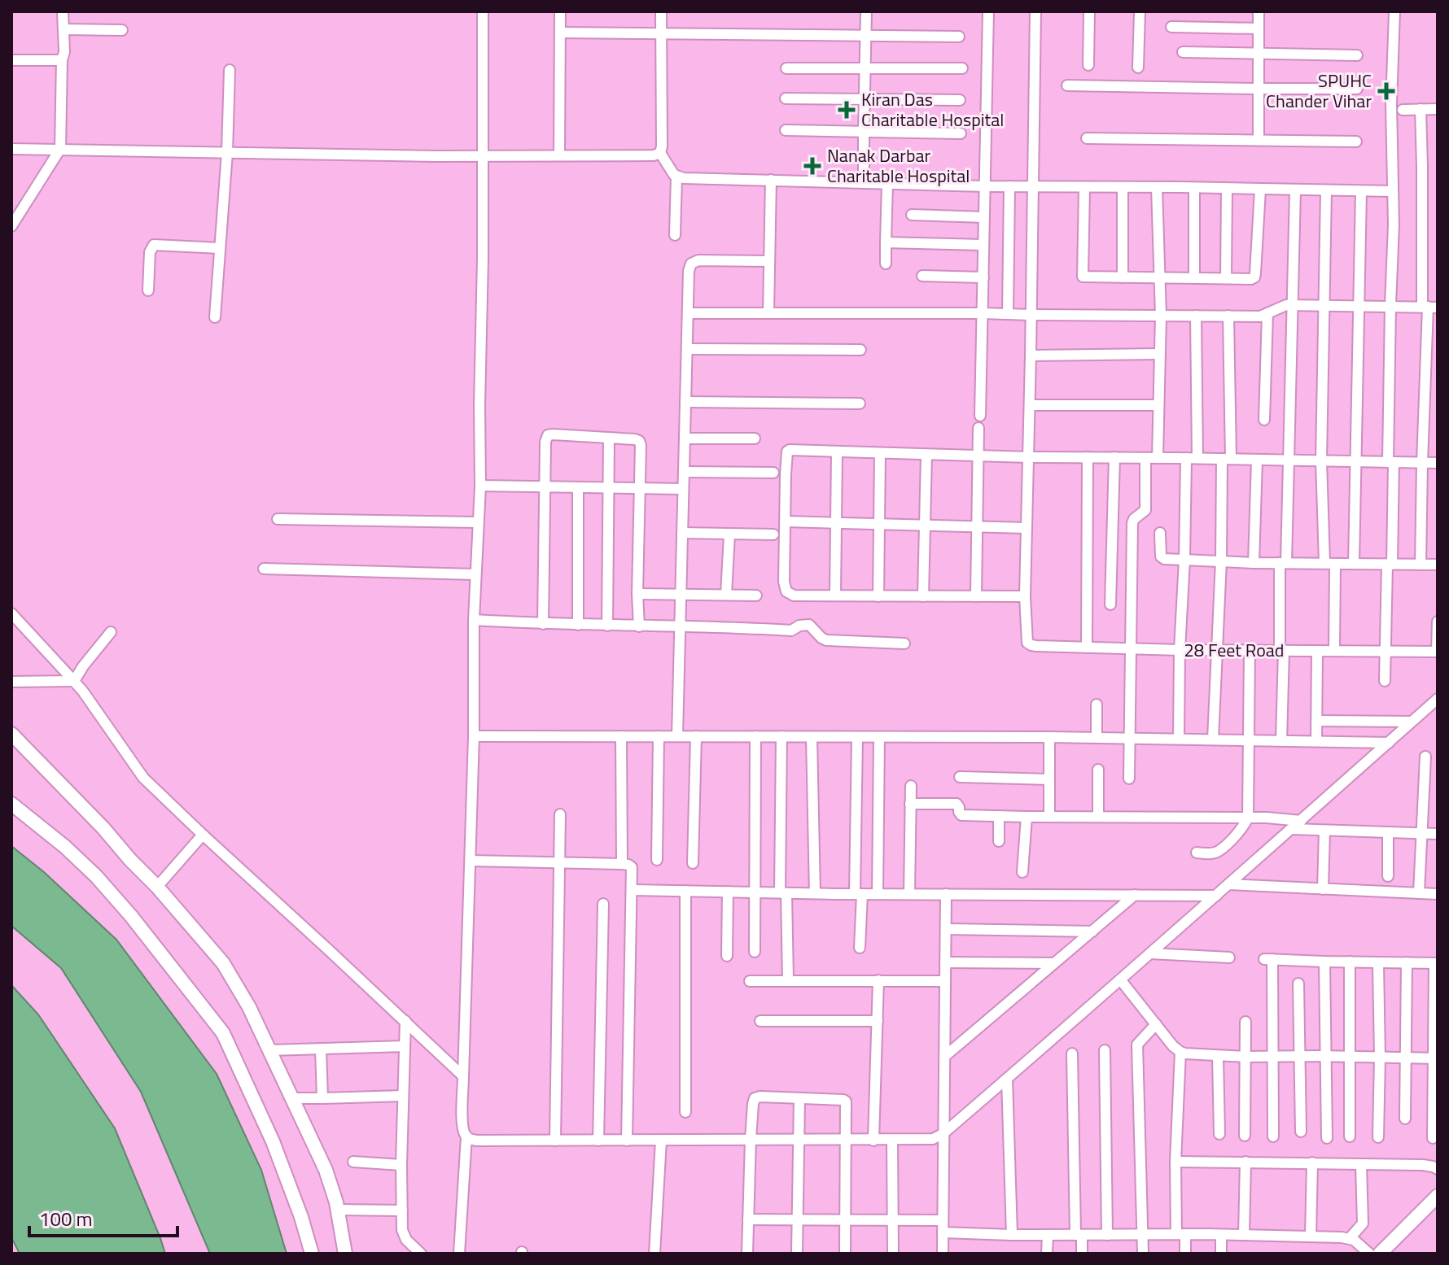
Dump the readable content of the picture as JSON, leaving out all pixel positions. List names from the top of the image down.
{
  "streets": {
    "street": ["28 Feet Road"]
  },
  "places": {
    "health": ["SPUHC Chander Vihar", "Kiran Das Charitable Hospital", "Nanak Darbar Charitable Hospital"]
  },
  "scale_bar": "100 m"
}
